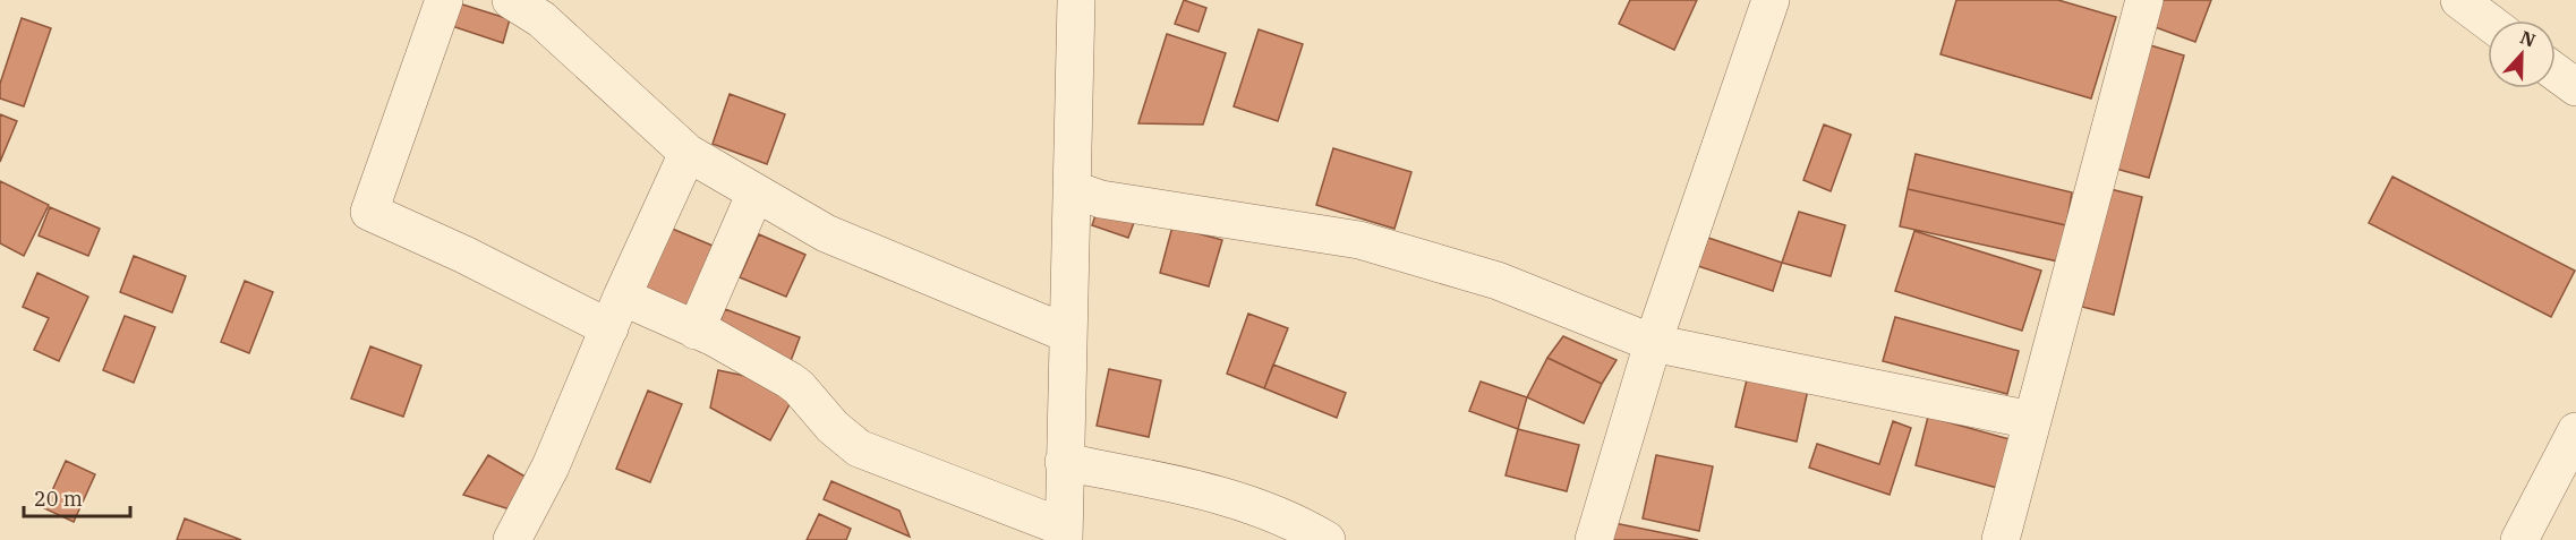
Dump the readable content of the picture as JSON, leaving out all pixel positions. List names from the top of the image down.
{
  "scale_bar": "20 m",
  "north": "top"
}
